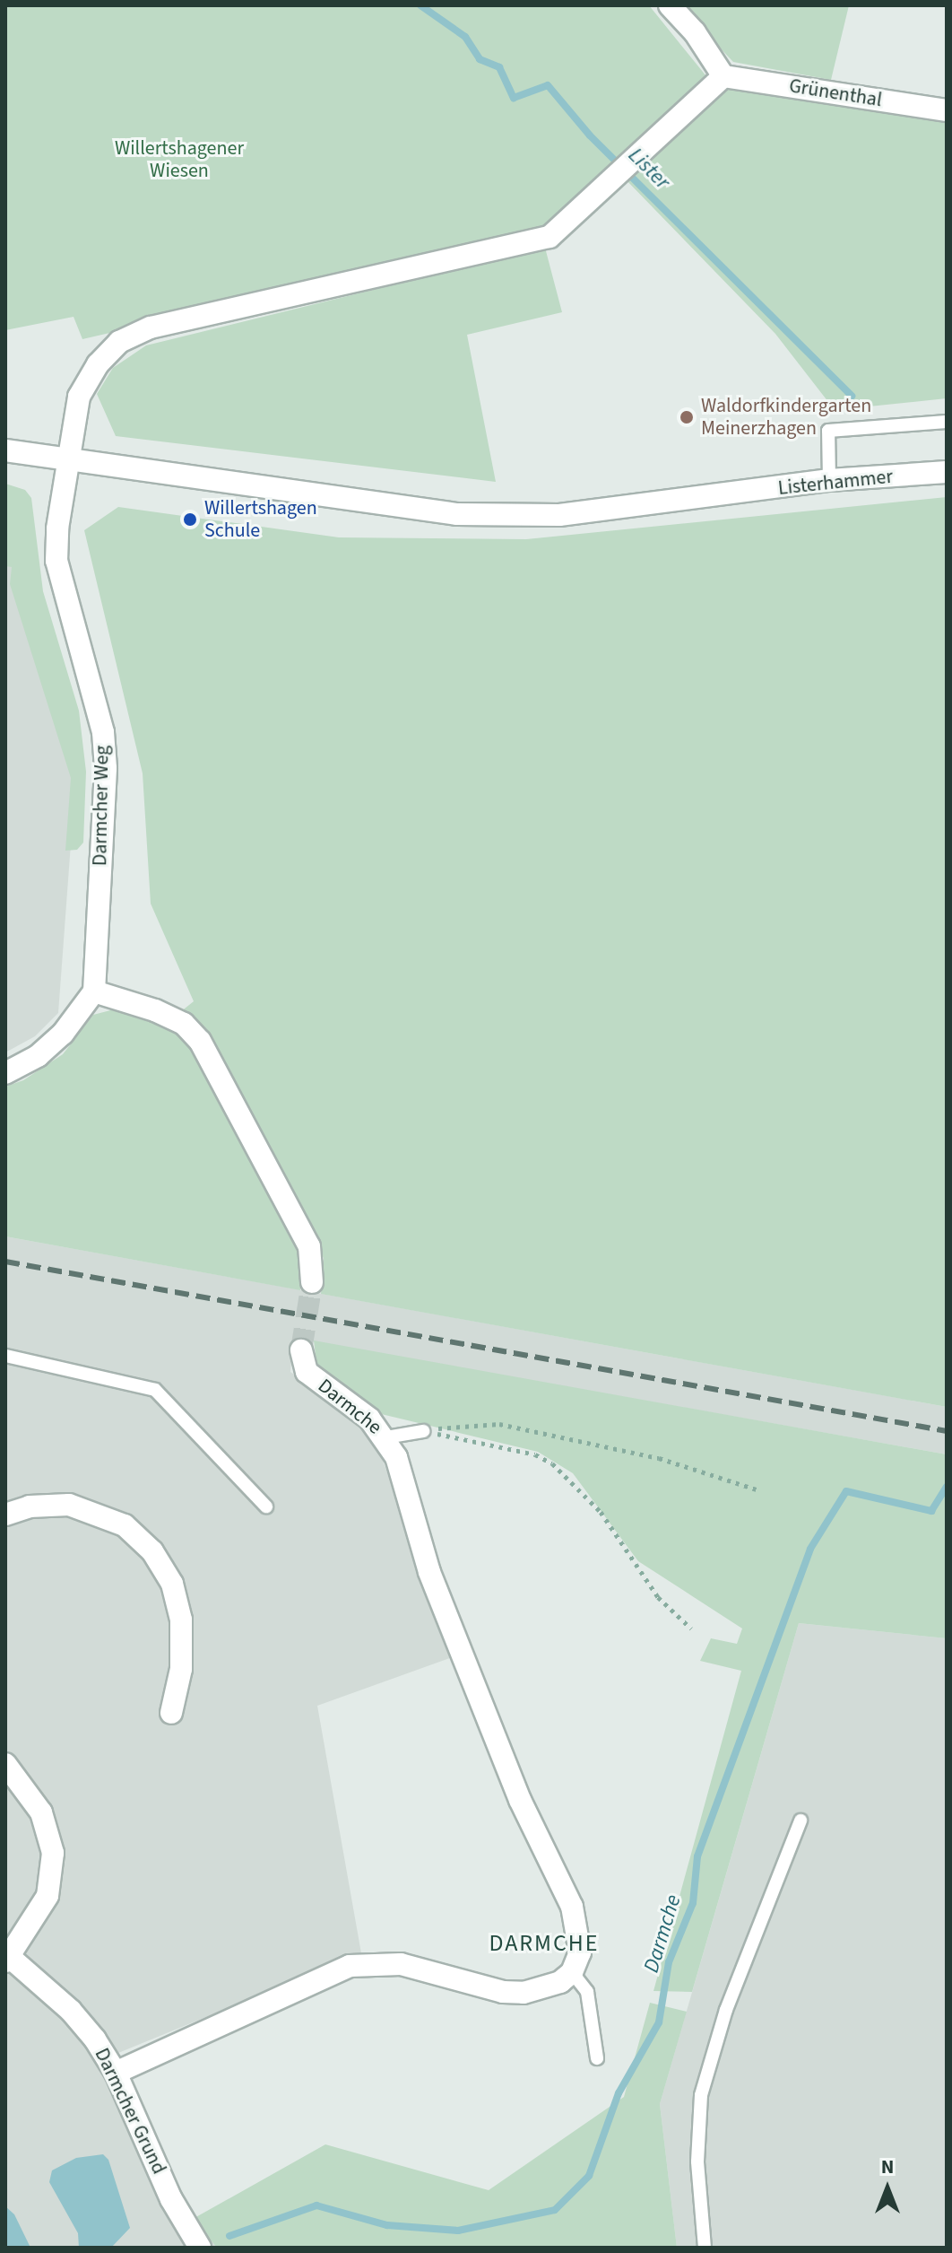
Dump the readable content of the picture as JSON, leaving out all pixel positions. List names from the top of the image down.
{
  "streets": {
    "street": [
      "Grünenthal",
      "Listerhammer",
      "Darmcher Weg",
      "Darmche",
      "Darmcher Grund"
    ]
  },
  "crossings": [
    ["Grünenthal", "Darmcher Weg"],
    ["Listerhammer", "Darmcher Weg"]
  ],
  "districts": ["DARMCHE"],
  "water": ["Lister", "Darmche"],
  "parks": ["Willertshagener Wiesen"],
  "places": ["Waldorfkindergarten Meinerzhagen", "Willertshagen Schule"],
  "north": "top"
}
